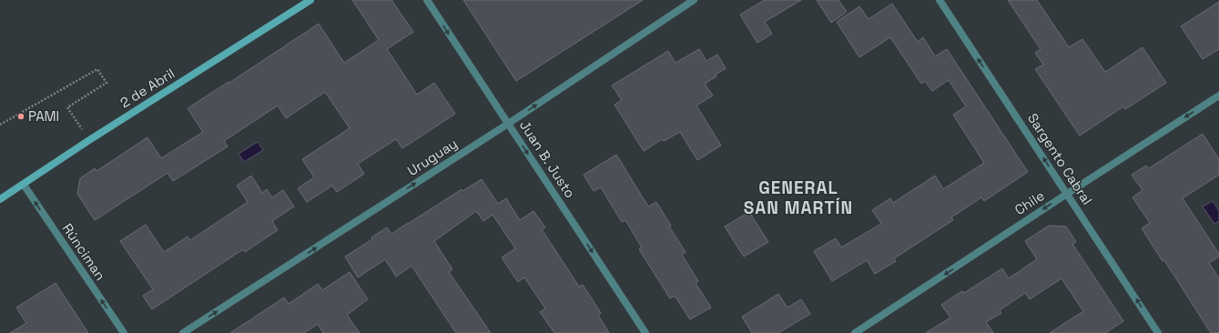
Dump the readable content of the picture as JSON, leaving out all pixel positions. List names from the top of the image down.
{
  "streets": {
    "main road": ["2 de Abril"],
    "street": [
      "Uruguay",
      "Juan B. Justo",
      "Sargento Cabral",
      "Chile",
      "Rúnciman"
    ]
  },
  "crossings": [
    ["2 de Abril", "Rúnciman"],
    ["Uruguay", "Juan B. Justo"],
    ["Sargento Cabral", "Chile"]
  ],
  "one_way": [
    "Uruguay",
    "Juan B. Justo",
    "Sargento Cabral",
    "Chile",
    "Rúnciman"
  ],
  "districts": ["GENERAL SAN MARTÍN"],
  "places": ["PAMI"]
}
